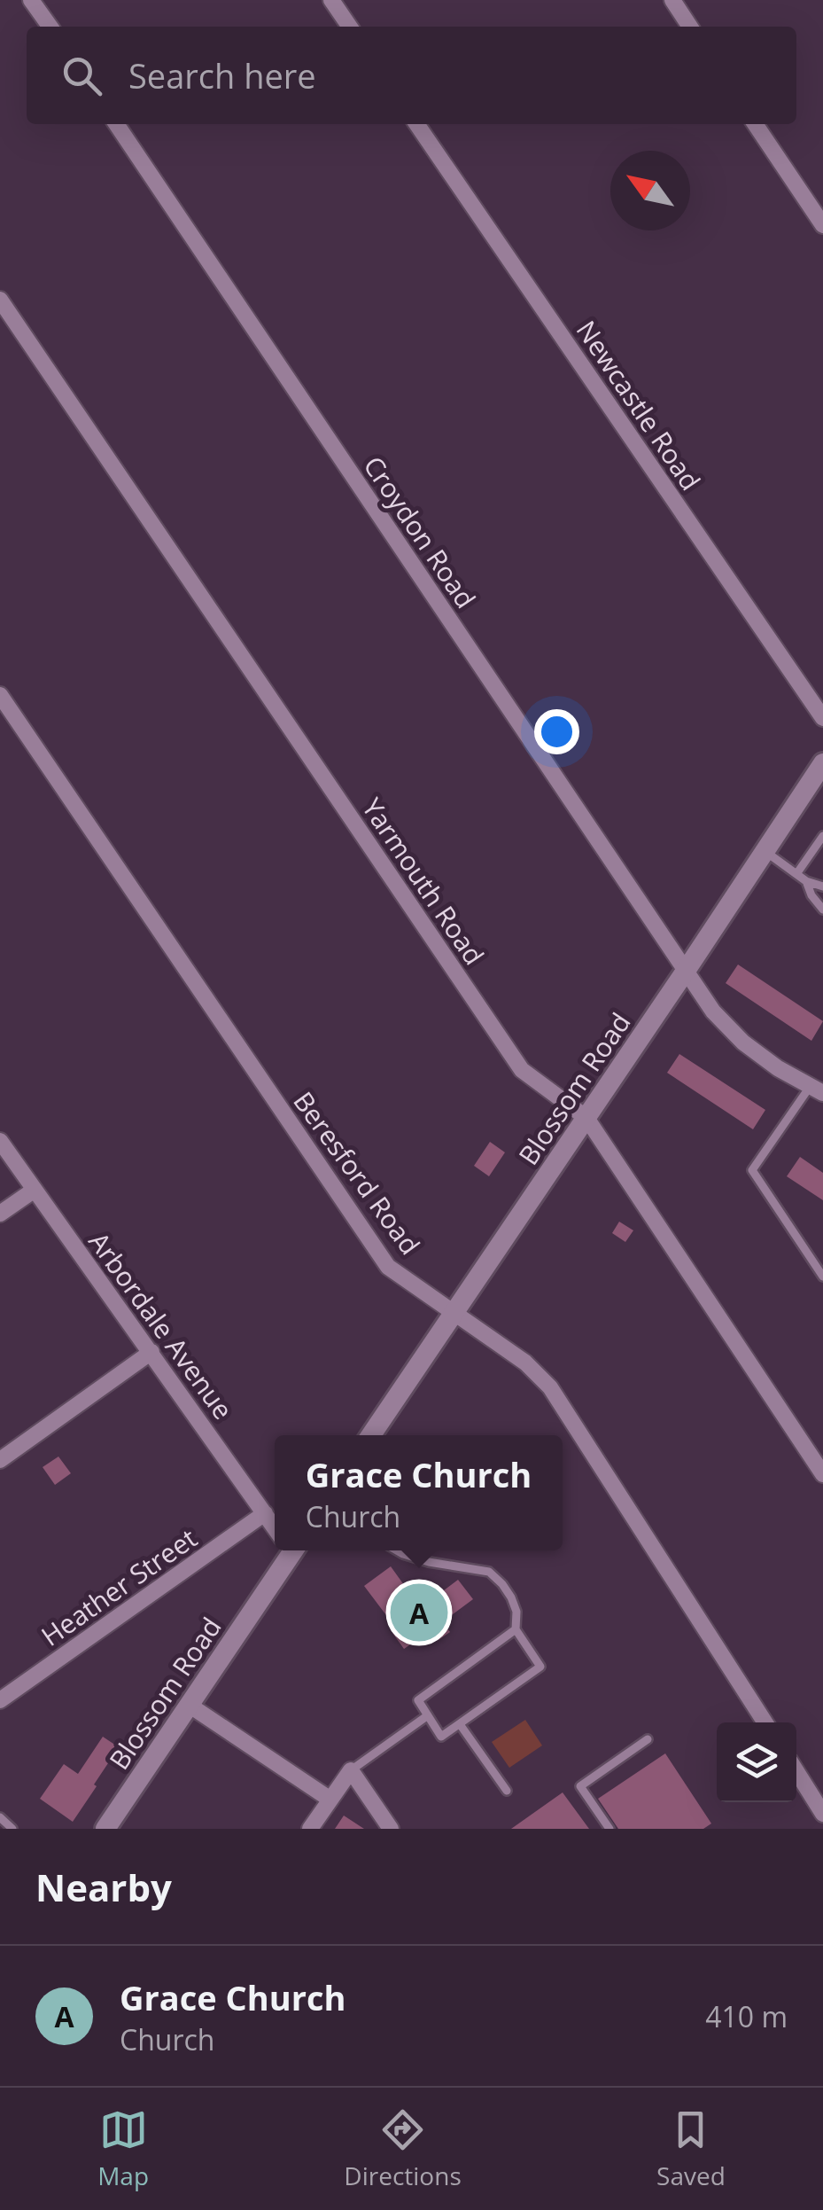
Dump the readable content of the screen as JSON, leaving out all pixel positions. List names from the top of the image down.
{
  "streets": {
    "street": [
      "Newcastle Road",
      "Croydon Road",
      "Yarmouth Road",
      "Blossom Road",
      "Beresford Road",
      "Arbordale Avenue",
      "Heather Street"
    ]
  },
  "crossings": [
    ["Croydon Road", "Blossom Road"],
    ["Yarmouth Road", "Blossom Road"],
    ["Blossom Road", "Beresford Road"],
    ["Arbordale Avenue", "Heather Street"]
  ],
  "north": "top left",
  "page": {
    "search": "Search here",
    "popup": ["Grace Church", "Church"],
    "pins": "A",
    "heading": "Nearby",
    "list": [
      {
        "mark": "A",
        "name": "Grace Church",
        "note": "Church",
        "value": "410 m"
      }
    ],
    "nav": ["Map", "Directions", "Saved"]
  }
}
